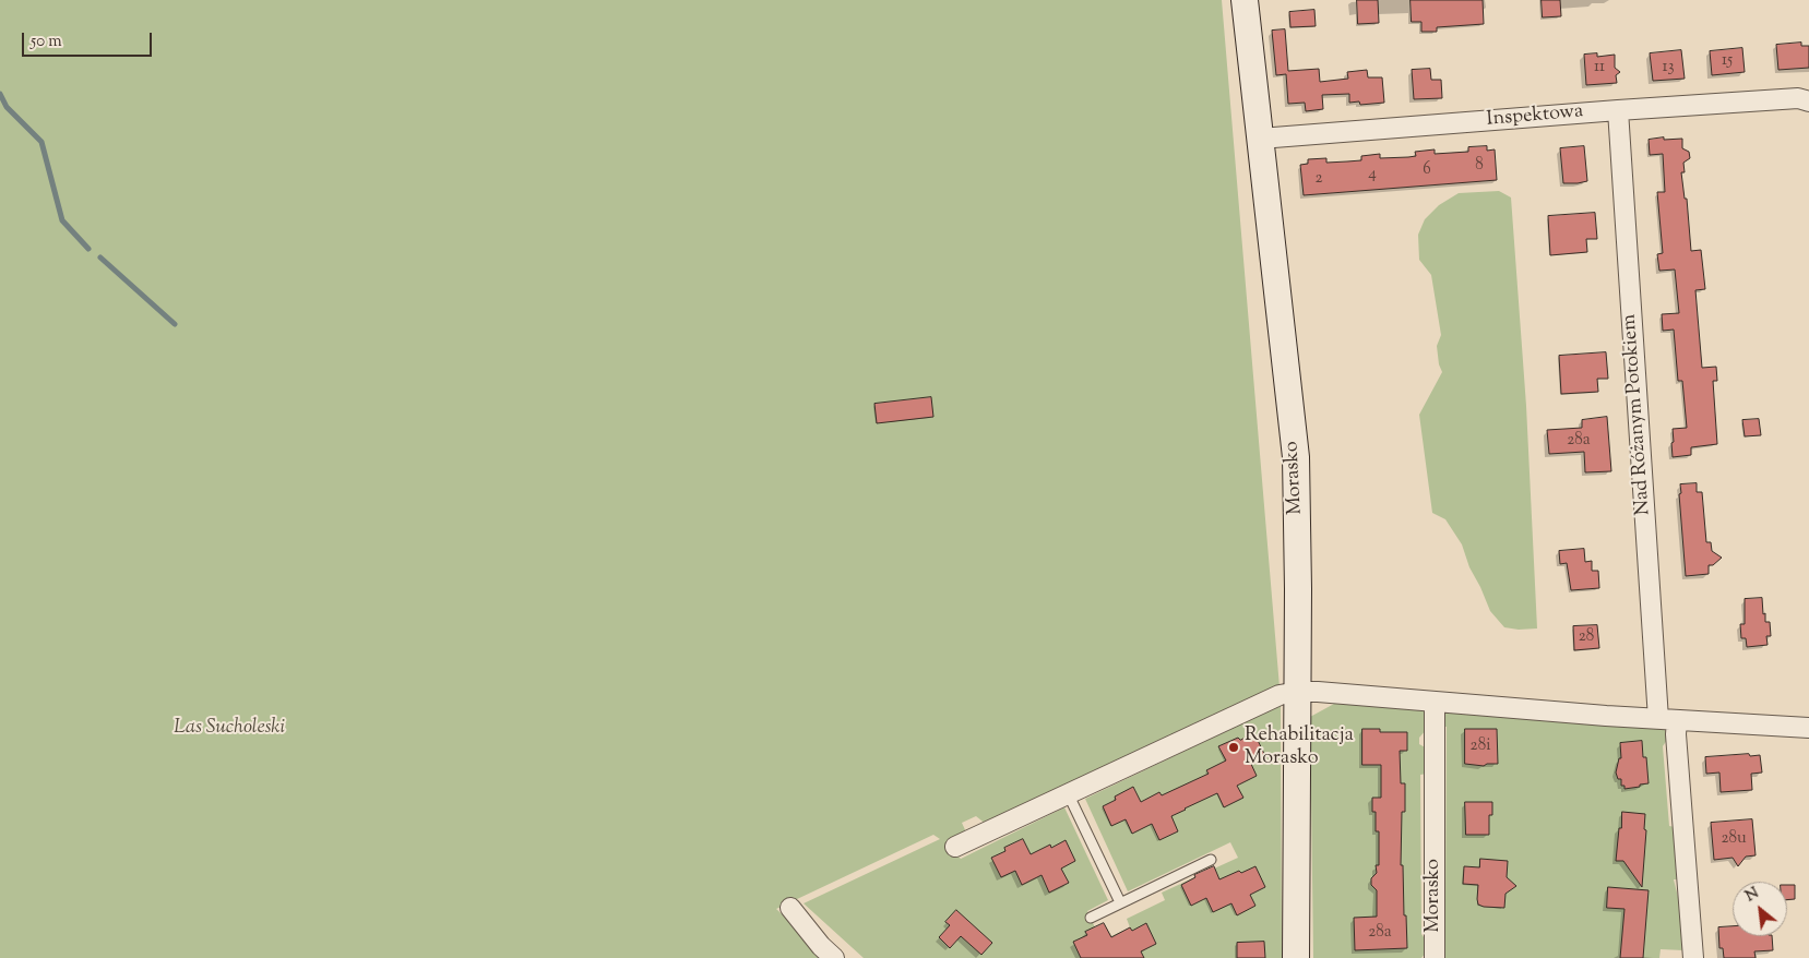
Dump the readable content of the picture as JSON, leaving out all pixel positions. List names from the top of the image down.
{
  "streets": {
    "street": ["Inspektowa", "Nad Różanym Potokiem", "Morasko"]
  },
  "crossings": [
    ["Inspektowa", "Nad Różanym Potokiem"],
    ["Inspektowa", "Morasko"]
  ],
  "parks": ["Las Sucholeski"],
  "places": ["Rehabilitacja Morasko"],
  "house_numbers": [
    "15",
    "11",
    "13",
    "8",
    "6",
    "4",
    "2",
    "28a",
    "28",
    "28i",
    "28u",
    "28a"
  ],
  "scale_bar": "50 m",
  "north": "top left"
}
